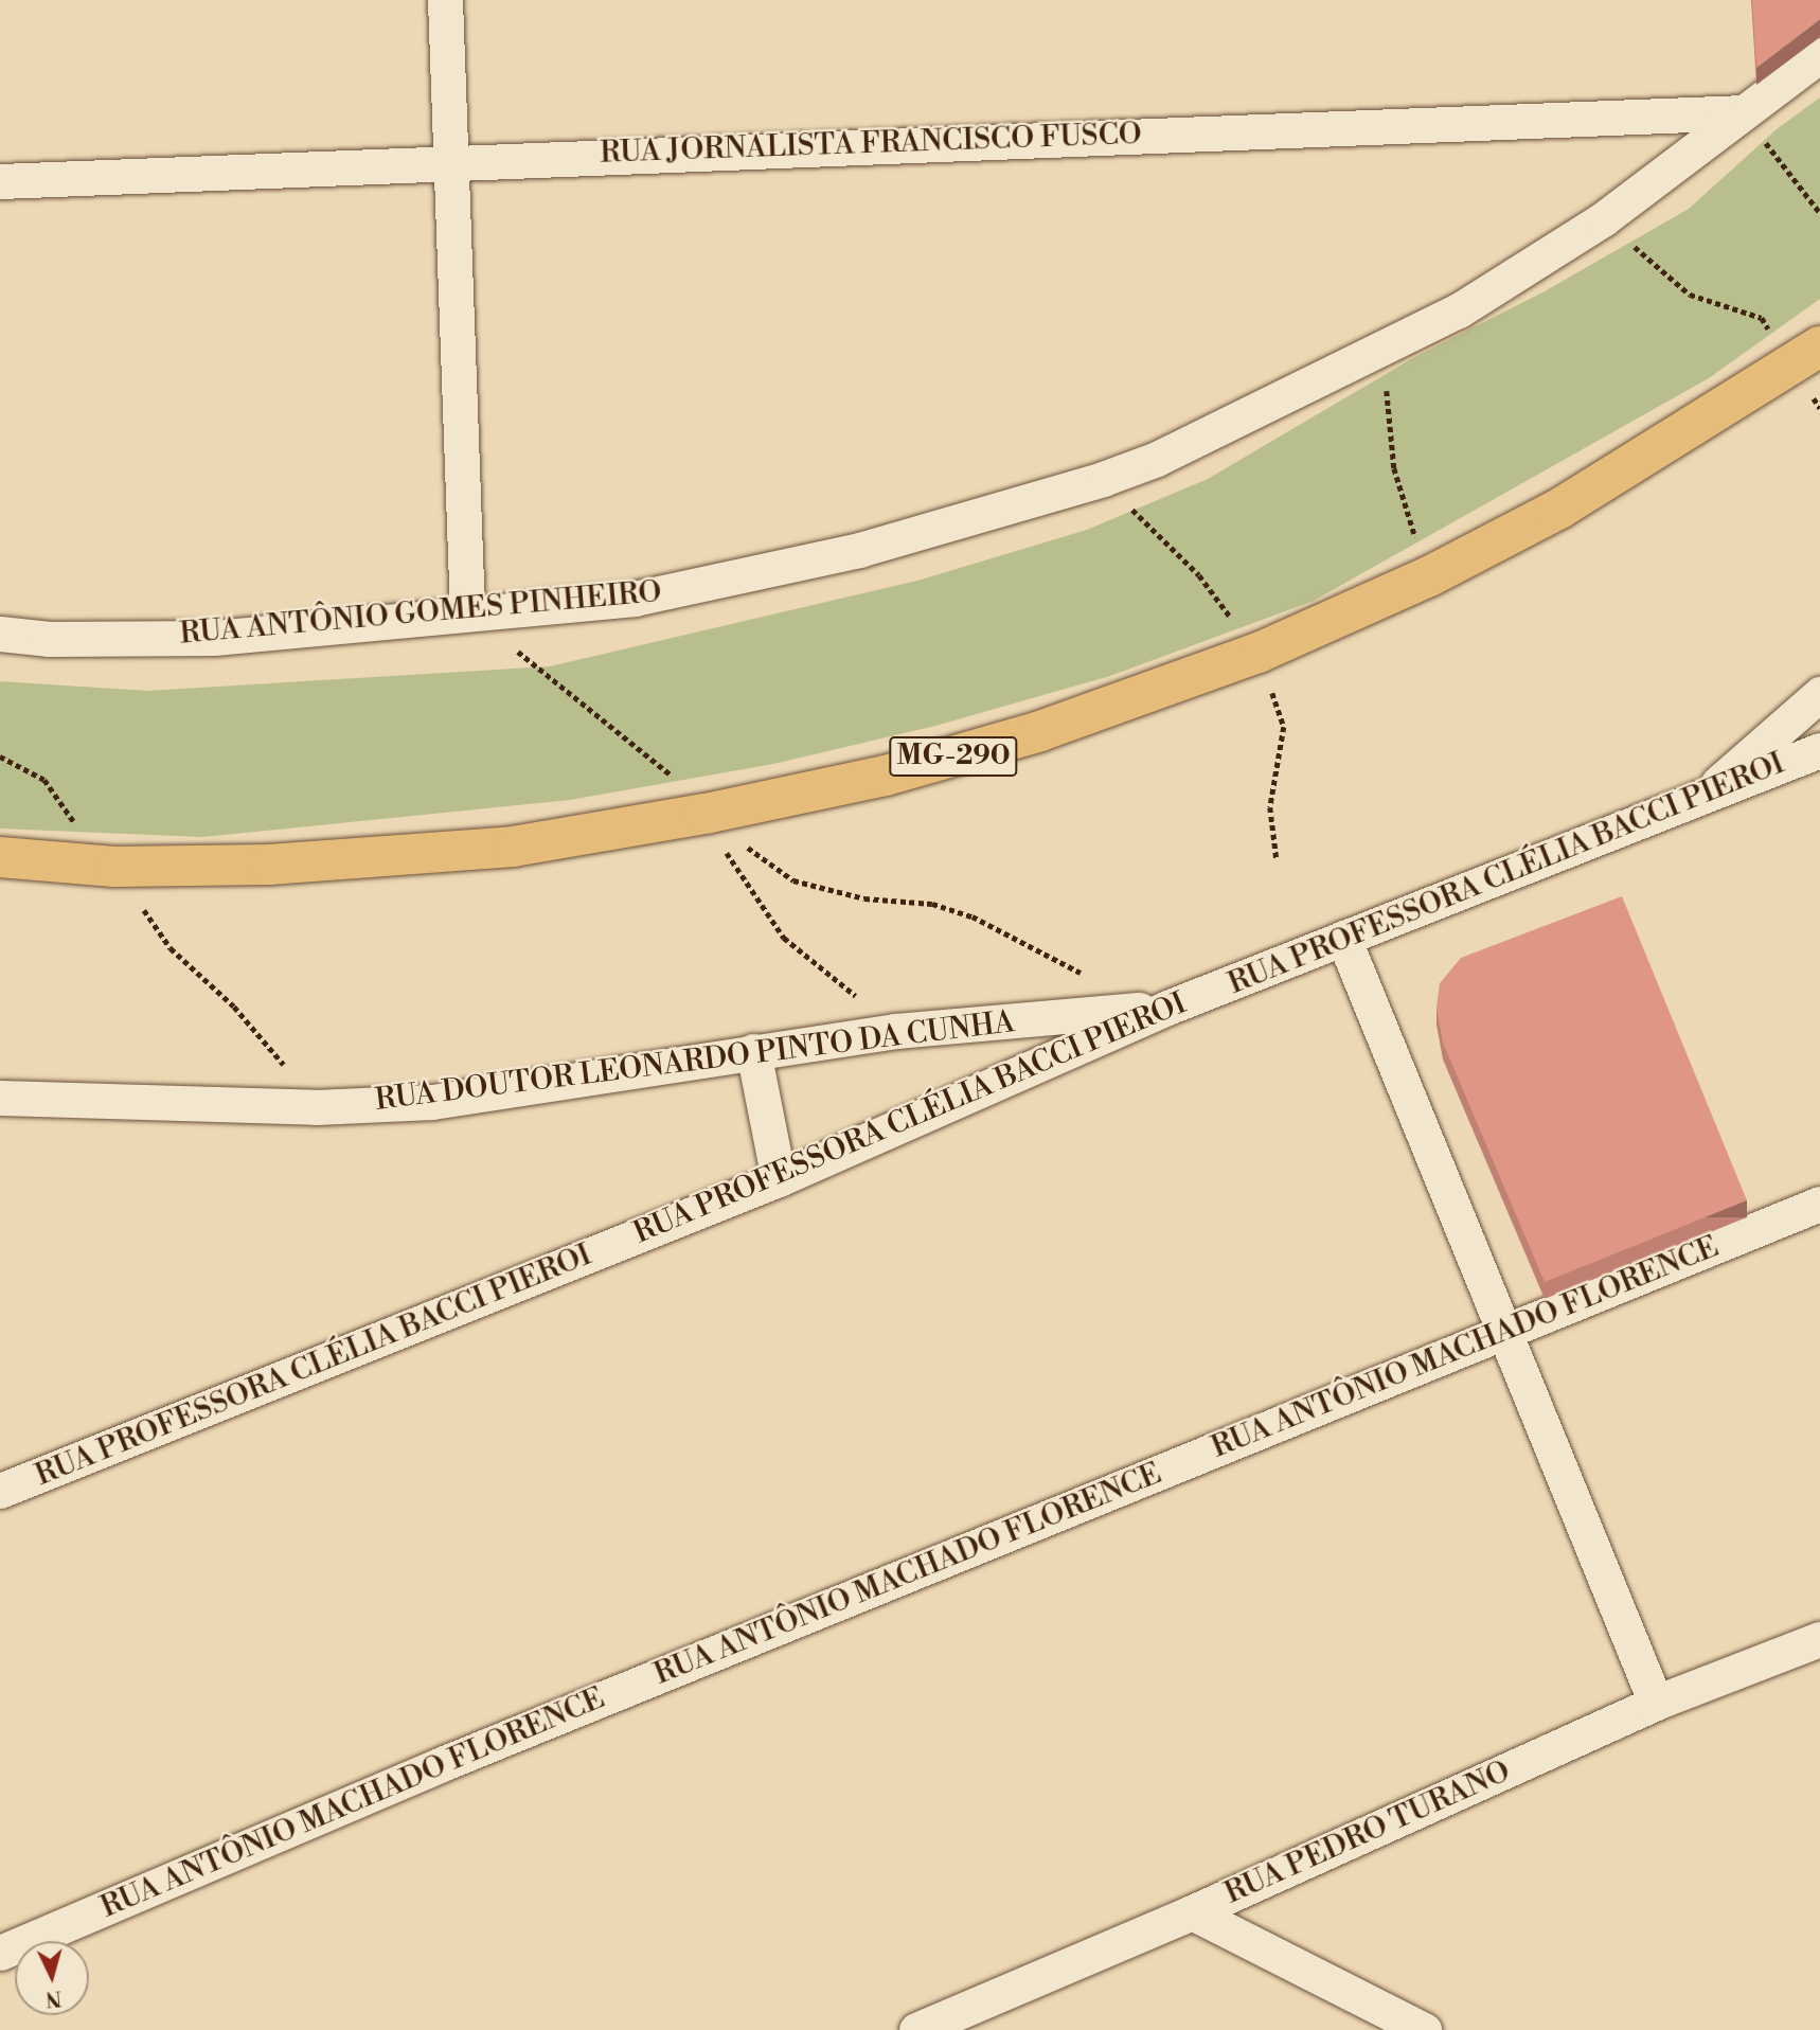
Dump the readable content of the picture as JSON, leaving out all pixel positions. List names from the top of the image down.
{
  "streets": {
    "highway": ["MG-290"],
    "street": [
      "RUA JORNALISTA FRANCISCO FUSCO",
      "RUA ANTÔNIO GOMES PINHEIRO",
      "RUA PROFESSORA CLÉLIA BACCI PIEROI",
      "RUA DOUTOR LEONARDO PINTO DA CUNHA",
      "RUA ANTÔNIO MACHADO FLORENCE",
      "RUA PEDRO TURANO"
    ]
  },
  "crossings": [
    ["RUA JORNALISTA FRANCISCO FUSCO", "RUA ANTÔNIO GOMES PINHEIRO"],
    ["RUA PROFESSORA CLÉLIA BACCI PIEROI", "RUA DOUTOR LEONARDO PINTO DA CUNHA"]
  ],
  "north": "bottom"
}
